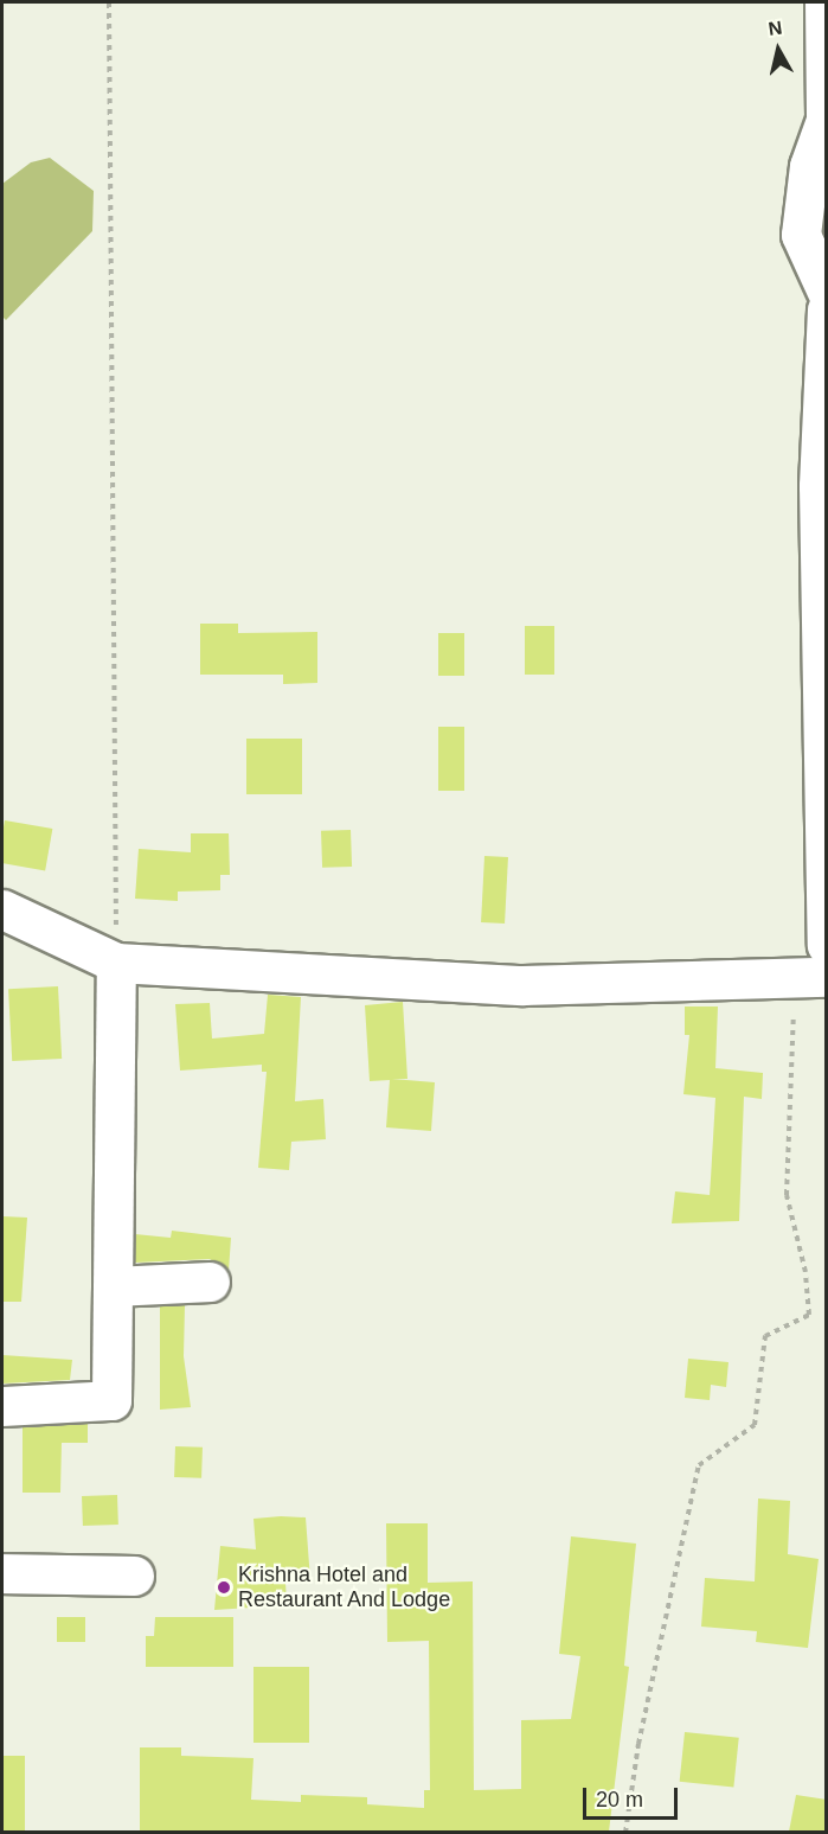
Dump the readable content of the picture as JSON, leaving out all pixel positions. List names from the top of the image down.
{
  "places": ["Krishna Hotel and Restaurant And Lodge"],
  "scale_bar": "20 m",
  "north": "top"
}
